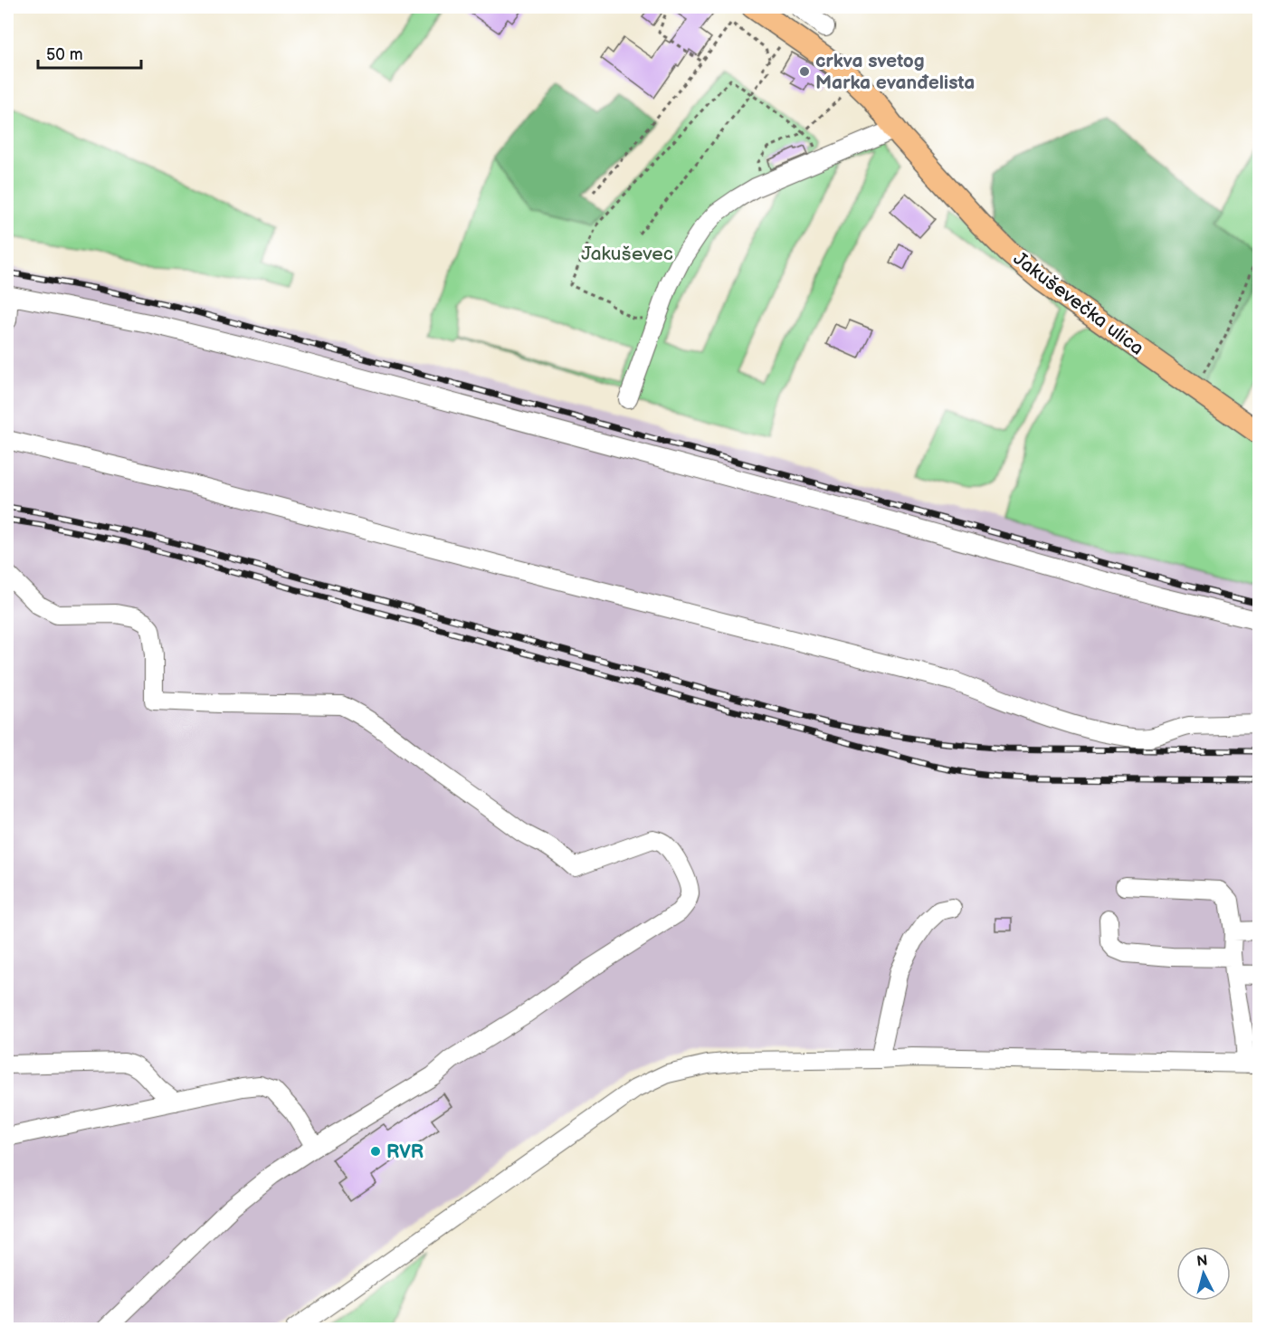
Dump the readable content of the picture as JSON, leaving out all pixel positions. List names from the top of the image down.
{
  "streets": {
    "main road": ["Jakuševečka ulica"]
  },
  "parks": ["Jakuševec"],
  "places": ["crkva svetog Marka evanđelista", "RVR"],
  "scale_bar": "50 m",
  "north": "top"
}
